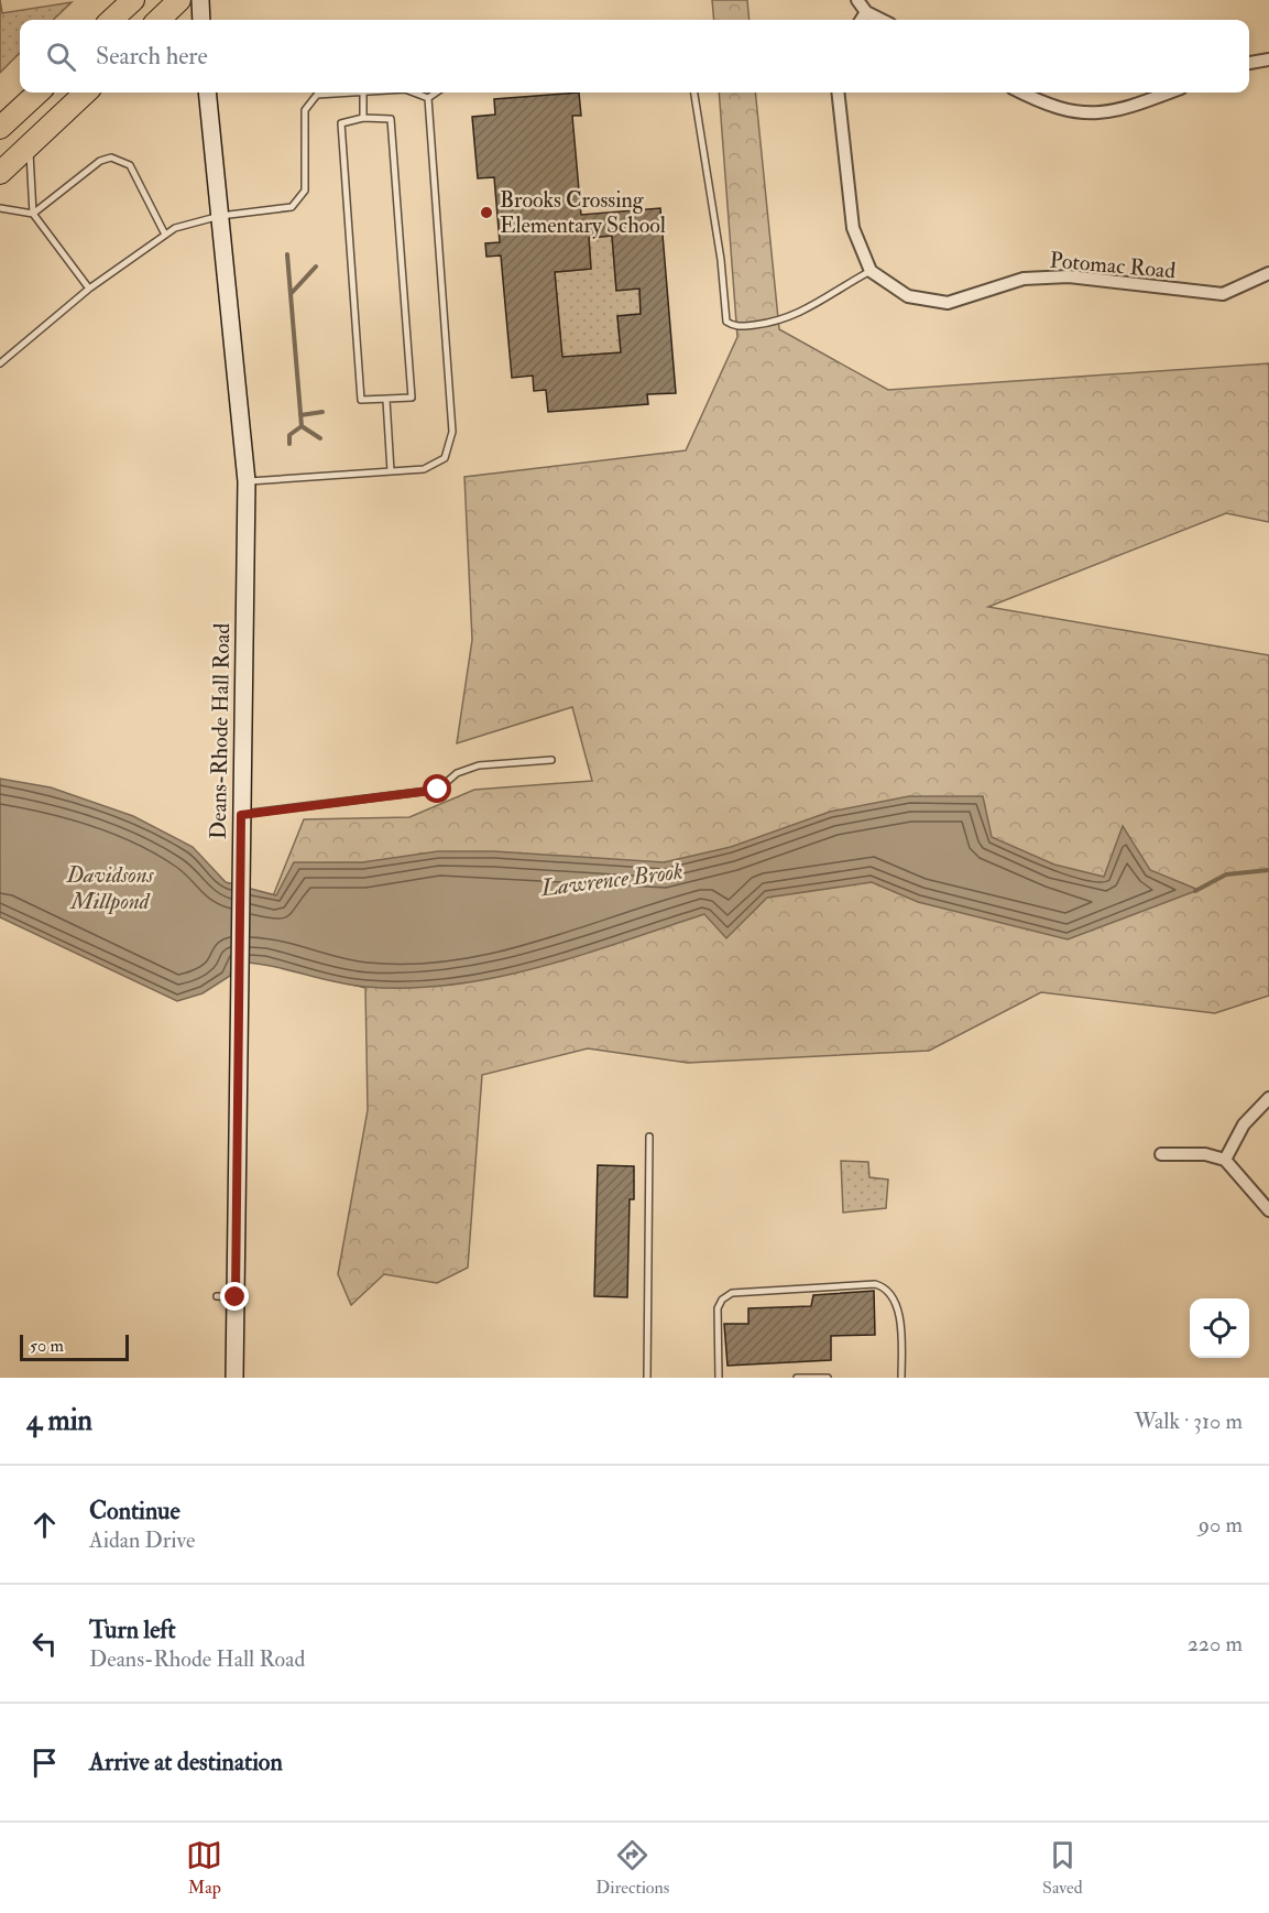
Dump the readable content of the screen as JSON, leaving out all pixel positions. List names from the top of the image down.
{
  "streets": {
    "street": ["Potomac Road", "Deans-Rhode Hall Road"]
  },
  "water": ["Davidsons Millpond", "Lawrence Brook"],
  "places": ["Brooks Crossing Elementary School"],
  "scale_bar": "50 m",
  "page": {
    "search": "Search here",
    "scale": "50 m",
    "heading": ["4 min", "Walk · 310 m"],
    "list": [
      ["Continue", "Aidan Drive", "90 m"],
      ["Turn left", "Deans-Rhode Hall Road", "220 m"],
      "Arrive at destination"
    ],
    "nav": ["Map", "Directions", "Saved"]
  }
}
